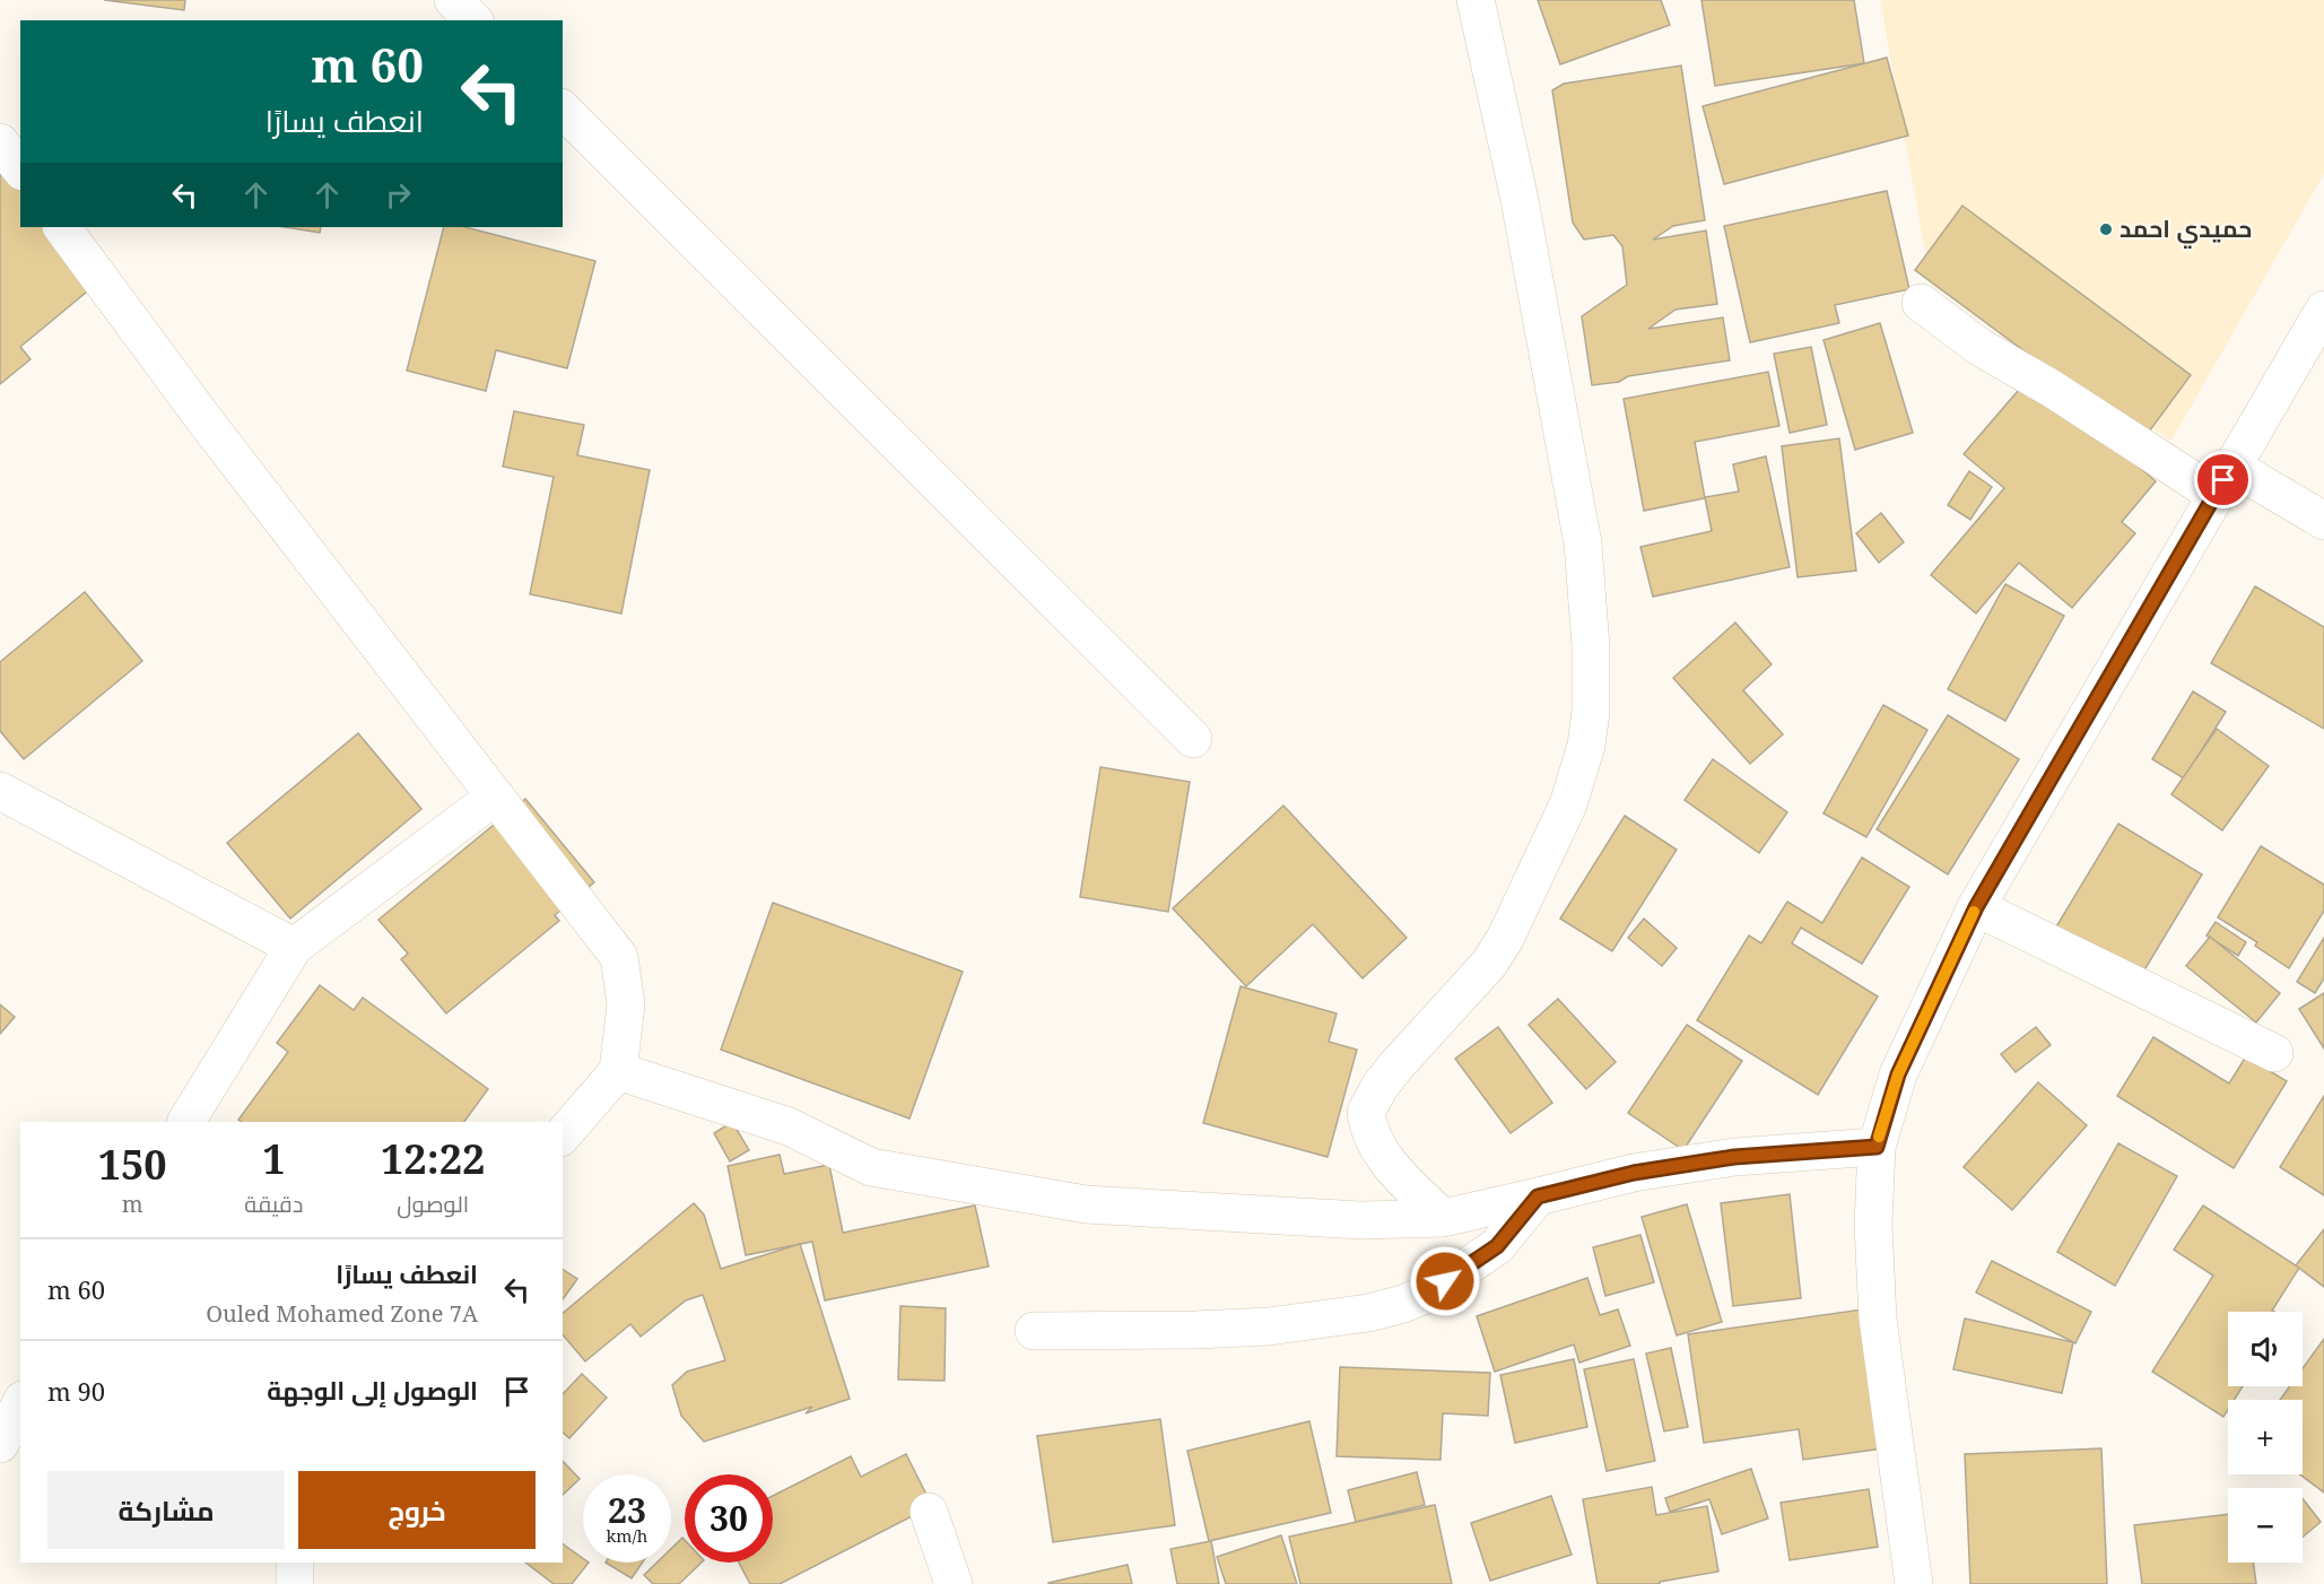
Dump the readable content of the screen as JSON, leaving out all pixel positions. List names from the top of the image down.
{
  "places": ["حميدي احمد"],
  "page": {
    "turn": ["60 m", "انعطف يسارًا"],
    "eta": [
      "12:22",
      "الوصول",
      "1",
      "دقيقة",
      "150",
      "m"
    ],
    "list": [
      {
        "name": "انعطف يسارًا",
        "note": "Ouled Mohamed Zone 7A",
        "value": "60 m"
      },
      {
        "name": "الوصول إلى الوجهة",
        "value": "90 m"
      }
    ],
    "map_buttons": ["+", "−"],
    "buttons": ["خروج", "مشاركة"],
    "speed": "23 km/h",
    "limit": "30"
  }
}
